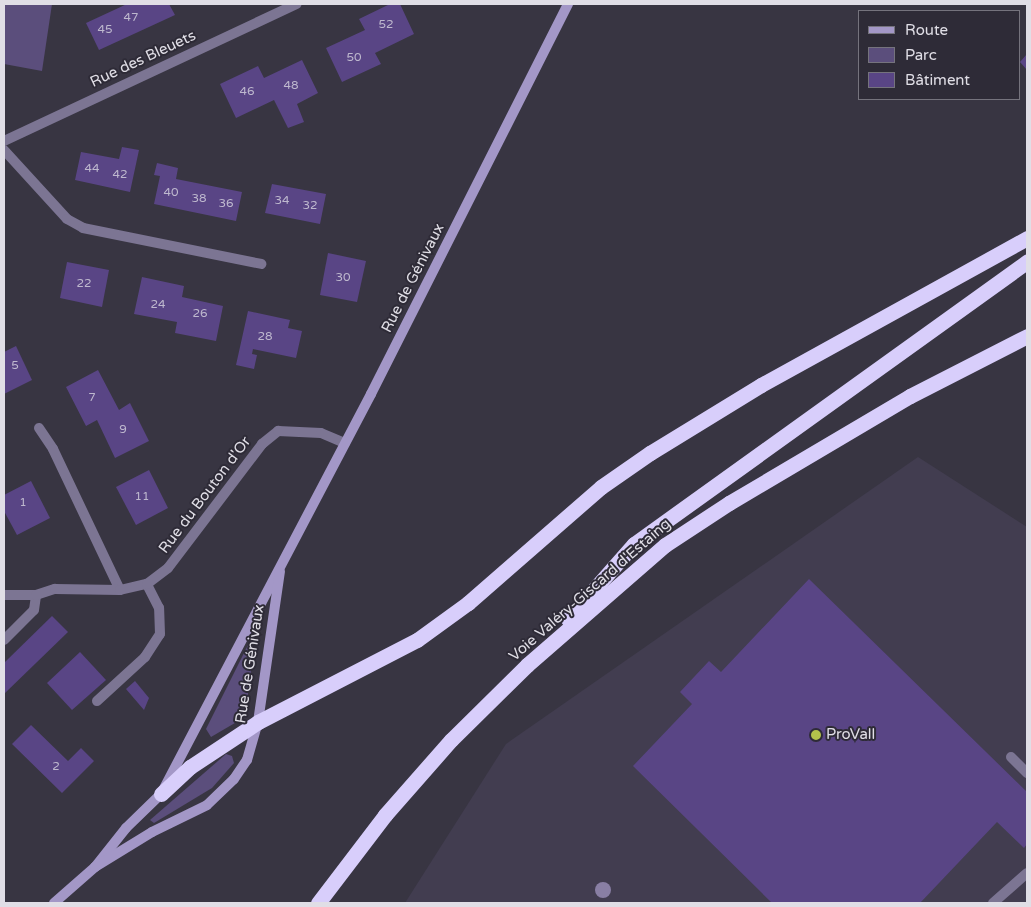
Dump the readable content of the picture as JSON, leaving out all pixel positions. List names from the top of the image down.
{
  "streets": {
    "highway": ["Voie Valéry-Giscard d'Estaing"],
    "street": ["Rue des Bleuets", "Rue de Génivaux", "Rue du Bouton d'Or"]
  },
  "crossings": [
    ["Rue de Génivaux", "Rue du Bouton d'Or"]
  ],
  "places": ["ProVall"],
  "house_numbers": [
    "47",
    "52",
    "45",
    "50",
    "48",
    "46",
    "44",
    "42",
    "40",
    "38",
    "34",
    "36",
    "32",
    "30",
    "22",
    "24",
    "26",
    "28",
    "5",
    "7",
    "9",
    "11",
    "1",
    "2"
  ],
  "legend": ["Route", "Parc", "Bâtiment"]
}
